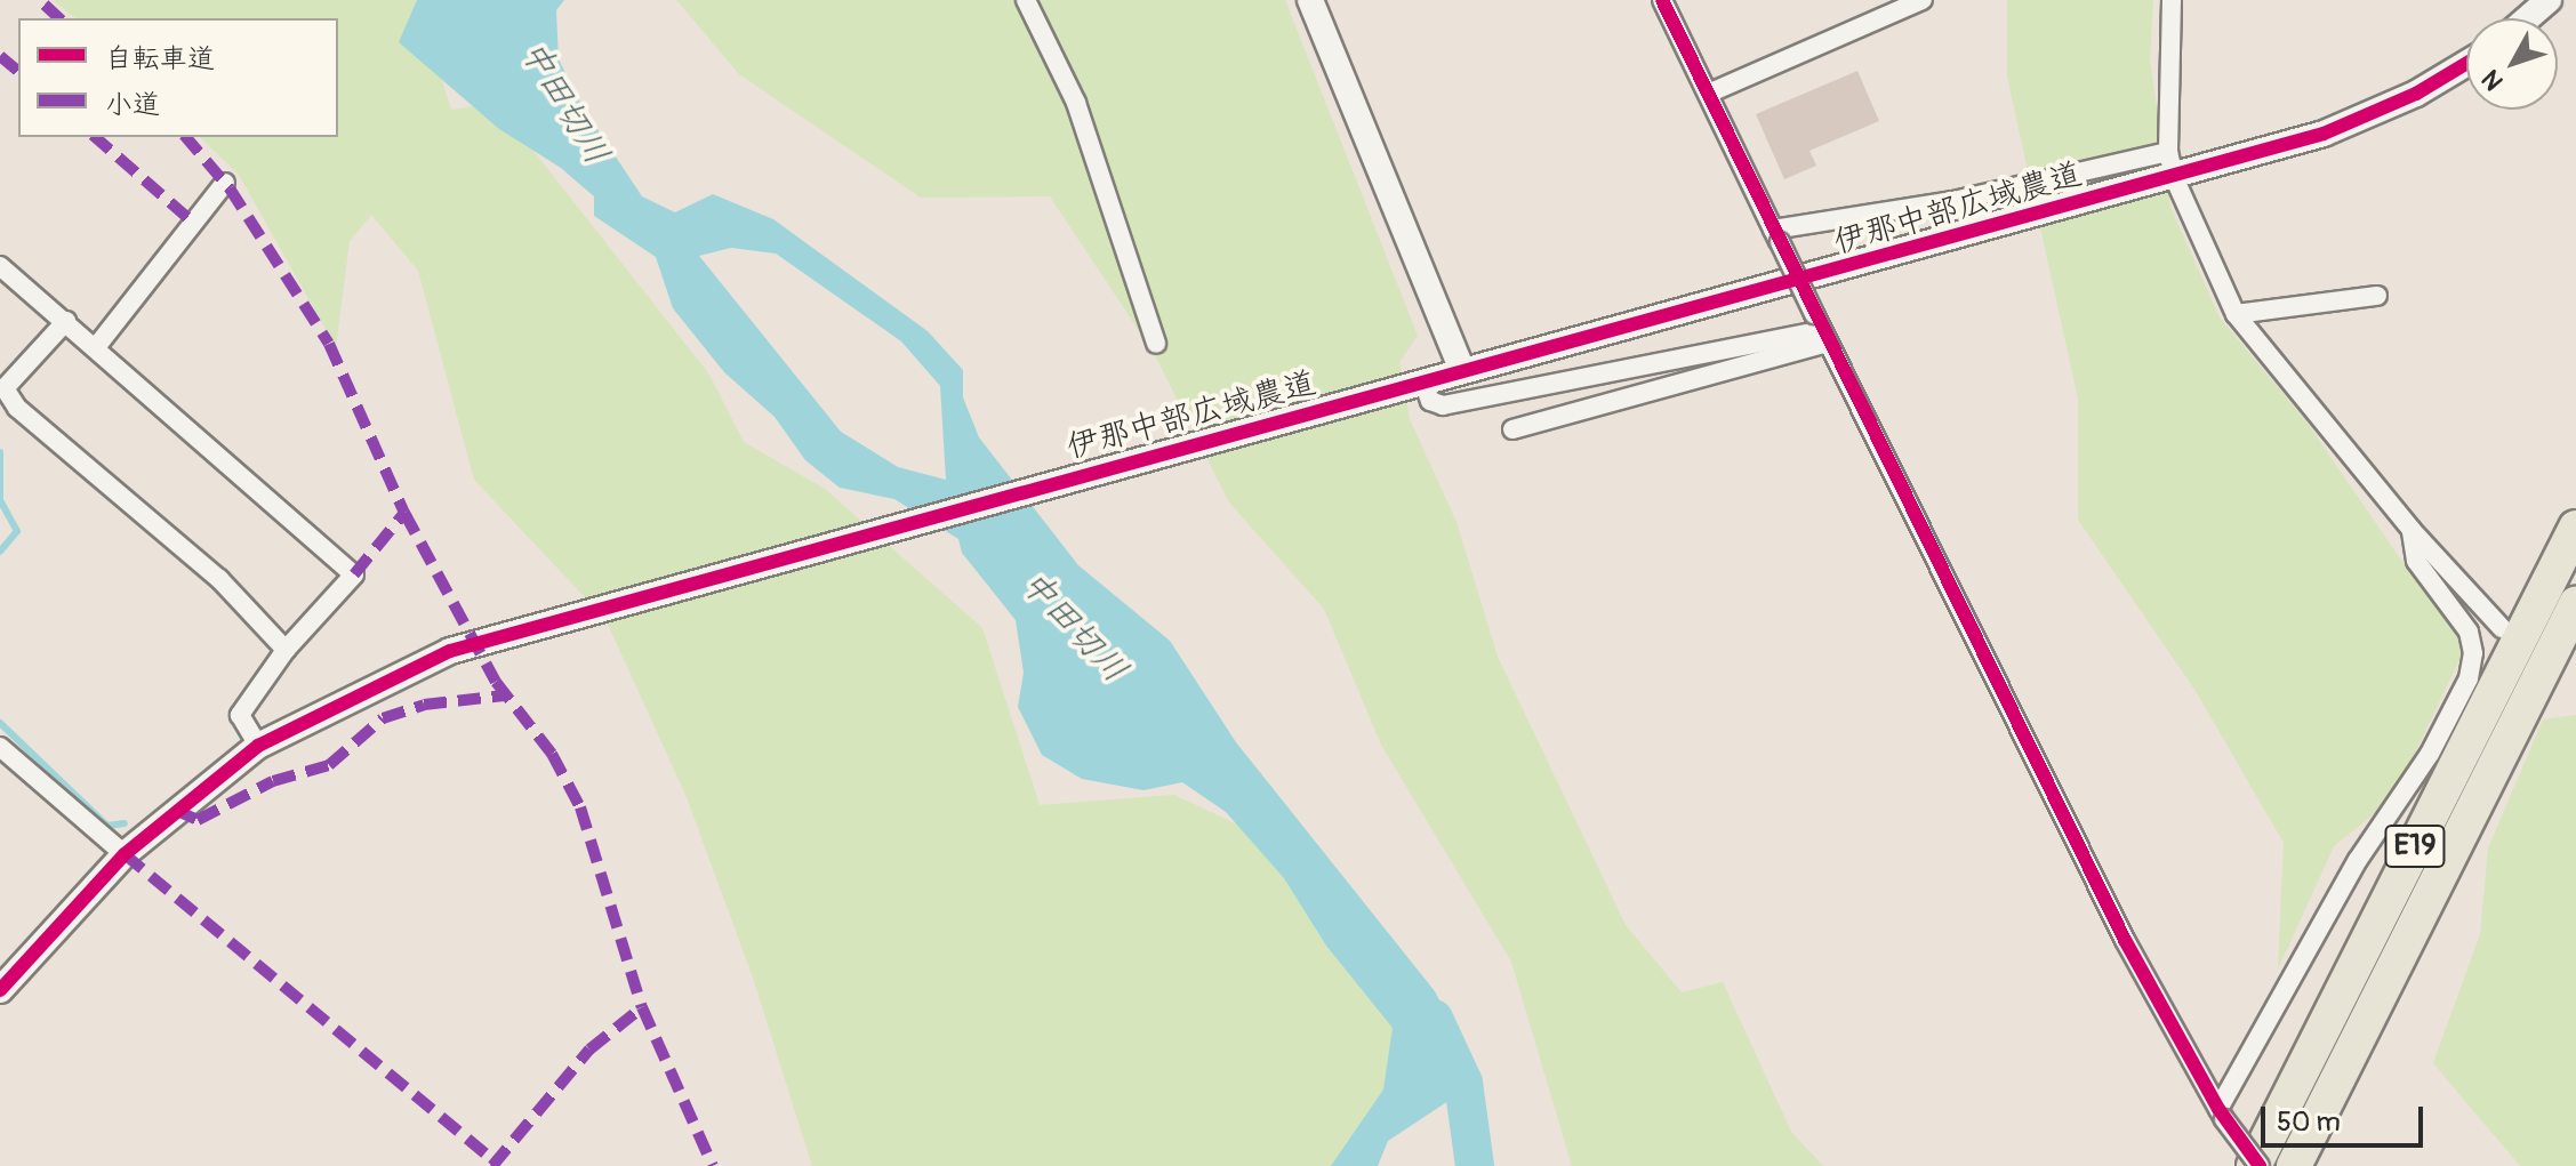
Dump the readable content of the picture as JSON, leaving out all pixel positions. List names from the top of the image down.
{
  "streets": {
    "highway": ["E19"],
    "street": ["伊那中部広域農道"]
  },
  "water": ["中田切川"],
  "legend": ["自転車道", "小道"],
  "scale_bar": "50 m",
  "north": "bottom left"
}
